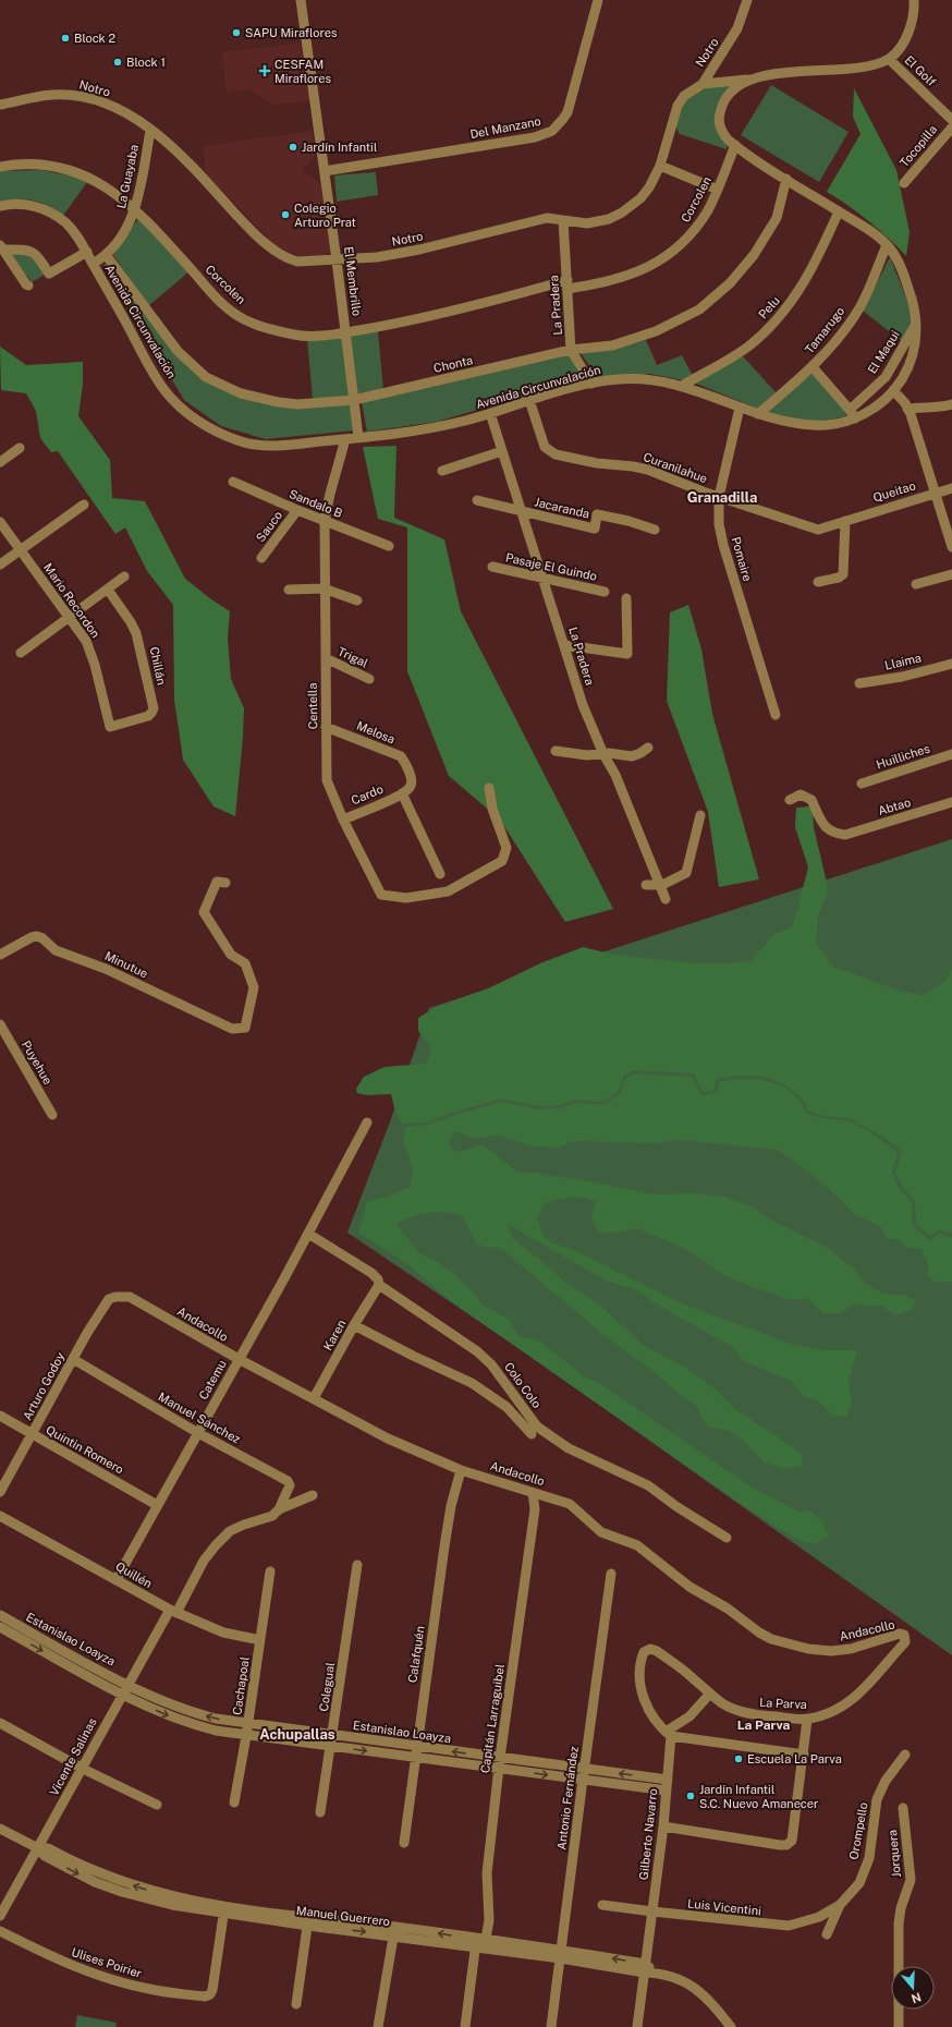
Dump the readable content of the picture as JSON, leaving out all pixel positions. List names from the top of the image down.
{
  "streets": {
    "street": [
      "Notro",
      "El Golf",
      "Del Manzano",
      "Tocopilla",
      "La Guayaba",
      "Corcolen",
      "El Membrillo",
      "La Pradera",
      "Pelu",
      "Avenida Circunvalación",
      "Tamarugo",
      "El Maqui",
      "Chonta",
      "Curanilahue",
      "Queitao",
      "Sandalo B",
      "Jacaranda",
      "Sauco",
      "Pomaire",
      "Pasaje El Guindo",
      "Mario Recordon",
      "Trigal",
      "Llaima",
      "Chillán",
      "Centella",
      "Melosa",
      "Huilliches",
      "Cardo",
      "Abtao",
      "Minutue",
      "Puyehue",
      "Andacollo",
      "Karen",
      "Catemu",
      "Colo Colo",
      "Arturo Godoy",
      "Manuel Sánchez",
      "Quintin Romero",
      "Quillén",
      "Estanislao Loayza",
      "Calafquén",
      "Cachapoal",
      "Colegual",
      "La Parva",
      "Capitán Larraguibel",
      "Vicente Salinas",
      "Antonio Fernández",
      "Orompello",
      "Gilberto Navarro",
      "Jorquera",
      "Luis Vicentini",
      "Manuel Guerrero",
      "Ulises Poirier"
    ]
  },
  "crossings": [
    ["Notro", "La Guayaba"],
    ["Notro", "El Membrillo"],
    ["Notro", "La Pradera"],
    ["El Golf", "Avenida Circunvalación"],
    ["Del Manzano", "El Membrillo"],
    ["La Guayaba", "Corcolen"],
    ["La Guayaba", "Avenida Circunvalación"],
    ["La Guayaba", "Chonta"],
    ["Corcolen", "El Membrillo"],
    ["Corcolen", "La Pradera"],
    ["Corcolen", "Avenida Circunvalación"],
    ["El Membrillo", "Avenida Circunvalación"],
    ["El Membrillo", "Chonta"],
    ["La Pradera", "Avenida Circunvalación"],
    ["La Pradera", "Chonta"],
    ["La Pradera", "Jacaranda"],
    ["La Pradera", "Pasaje El Guindo"],
    ["Pelu", "Avenida Circunvalación"],
    ["Avenida Circunvalación", "Tamarugo"],
    ["Avenida Circunvalación", "El Maqui"],
    ["Avenida Circunvalación", "Chonta"],
    ["Avenida Circunvalación", "Curanilahue"],
    ["Avenida Circunvalación", "Pomaire"],
    ["Avenida Circunvalación", "Centella"],
    ["Curanilahue", "Queitao"],
    ["Curanilahue", "Pomaire"],
    ["Sandalo B", "Sauco"],
    ["Sandalo B", "Centella"],
    ["Mario Recordon", "Chillán"],
    ["Trigal", "Centella"],
    ["Centella", "Melosa"],
    ["Centella", "Cardo"],
    ["Melosa", "Cardo"],
    ["Andacollo", "Karen"],
    ["Andacollo", "Catemu"],
    ["Andacollo", "Arturo Godoy"],
    ["Andacollo", "Calafquén"],
    ["Andacollo", "La Parva"],
    ["Andacollo", "Capitán Larraguibel"],
    ["Karen", "Colo Colo"],
    ["Catemu", "Colo Colo"],
    ["Catemu", "Manuel Sánchez"],
    ["Catemu", "Quintin Romero"],
    ["Catemu", "Quillén"],
    ["Arturo Godoy", "Manuel Sánchez"],
    ["Arturo Godoy", "Quintin Romero"],
    ["Manuel Sánchez", "Vicente Salinas"],
    ["Quillén", "Cachapoal"],
    ["Quillén", "Vicente Salinas"],
    ["Estanislao Loayza", "Calafquén"],
    ["Estanislao Loayza", "Cachapoal"],
    ["Estanislao Loayza", "Colegual"],
    ["Estanislao Loayza", "Capitán Larraguibel"],
    ["Estanislao Loayza", "Vicente Salinas"],
    ["Estanislao Loayza", "Antonio Fernández"],
    ["Estanislao Loayza", "Gilberto Navarro"],
    ["La Parva", "Gilberto Navarro"],
    ["Capitán Larraguibel", "Manuel Guerrero"],
    ["Vicente Salinas", "Manuel Guerrero"],
    ["Antonio Fernández", "Manuel Guerrero"],
    ["Orompello", "Luis Vicentini"],
    ["Gilberto Navarro", "Luis Vicentini"],
    ["Gilberto Navarro", "Manuel Guerrero"],
    ["Manuel Guerrero", "Ulises Poirier"]
  ],
  "districts": ["Granadilla", "La Parva", "Achupallas"],
  "places": {
    "other": [
      "SAPU Miraflores",
      "Block 2",
      "Block 1",
      "Jardín Infantil",
      "Colegio Arturo Prat",
      "Escuela La Parva",
      "Jardín Infantil S.C. Nuevo Amanecer"
    ],
    "health": ["CESFAM Miraflores"]
  },
  "north": "bottom"
}
